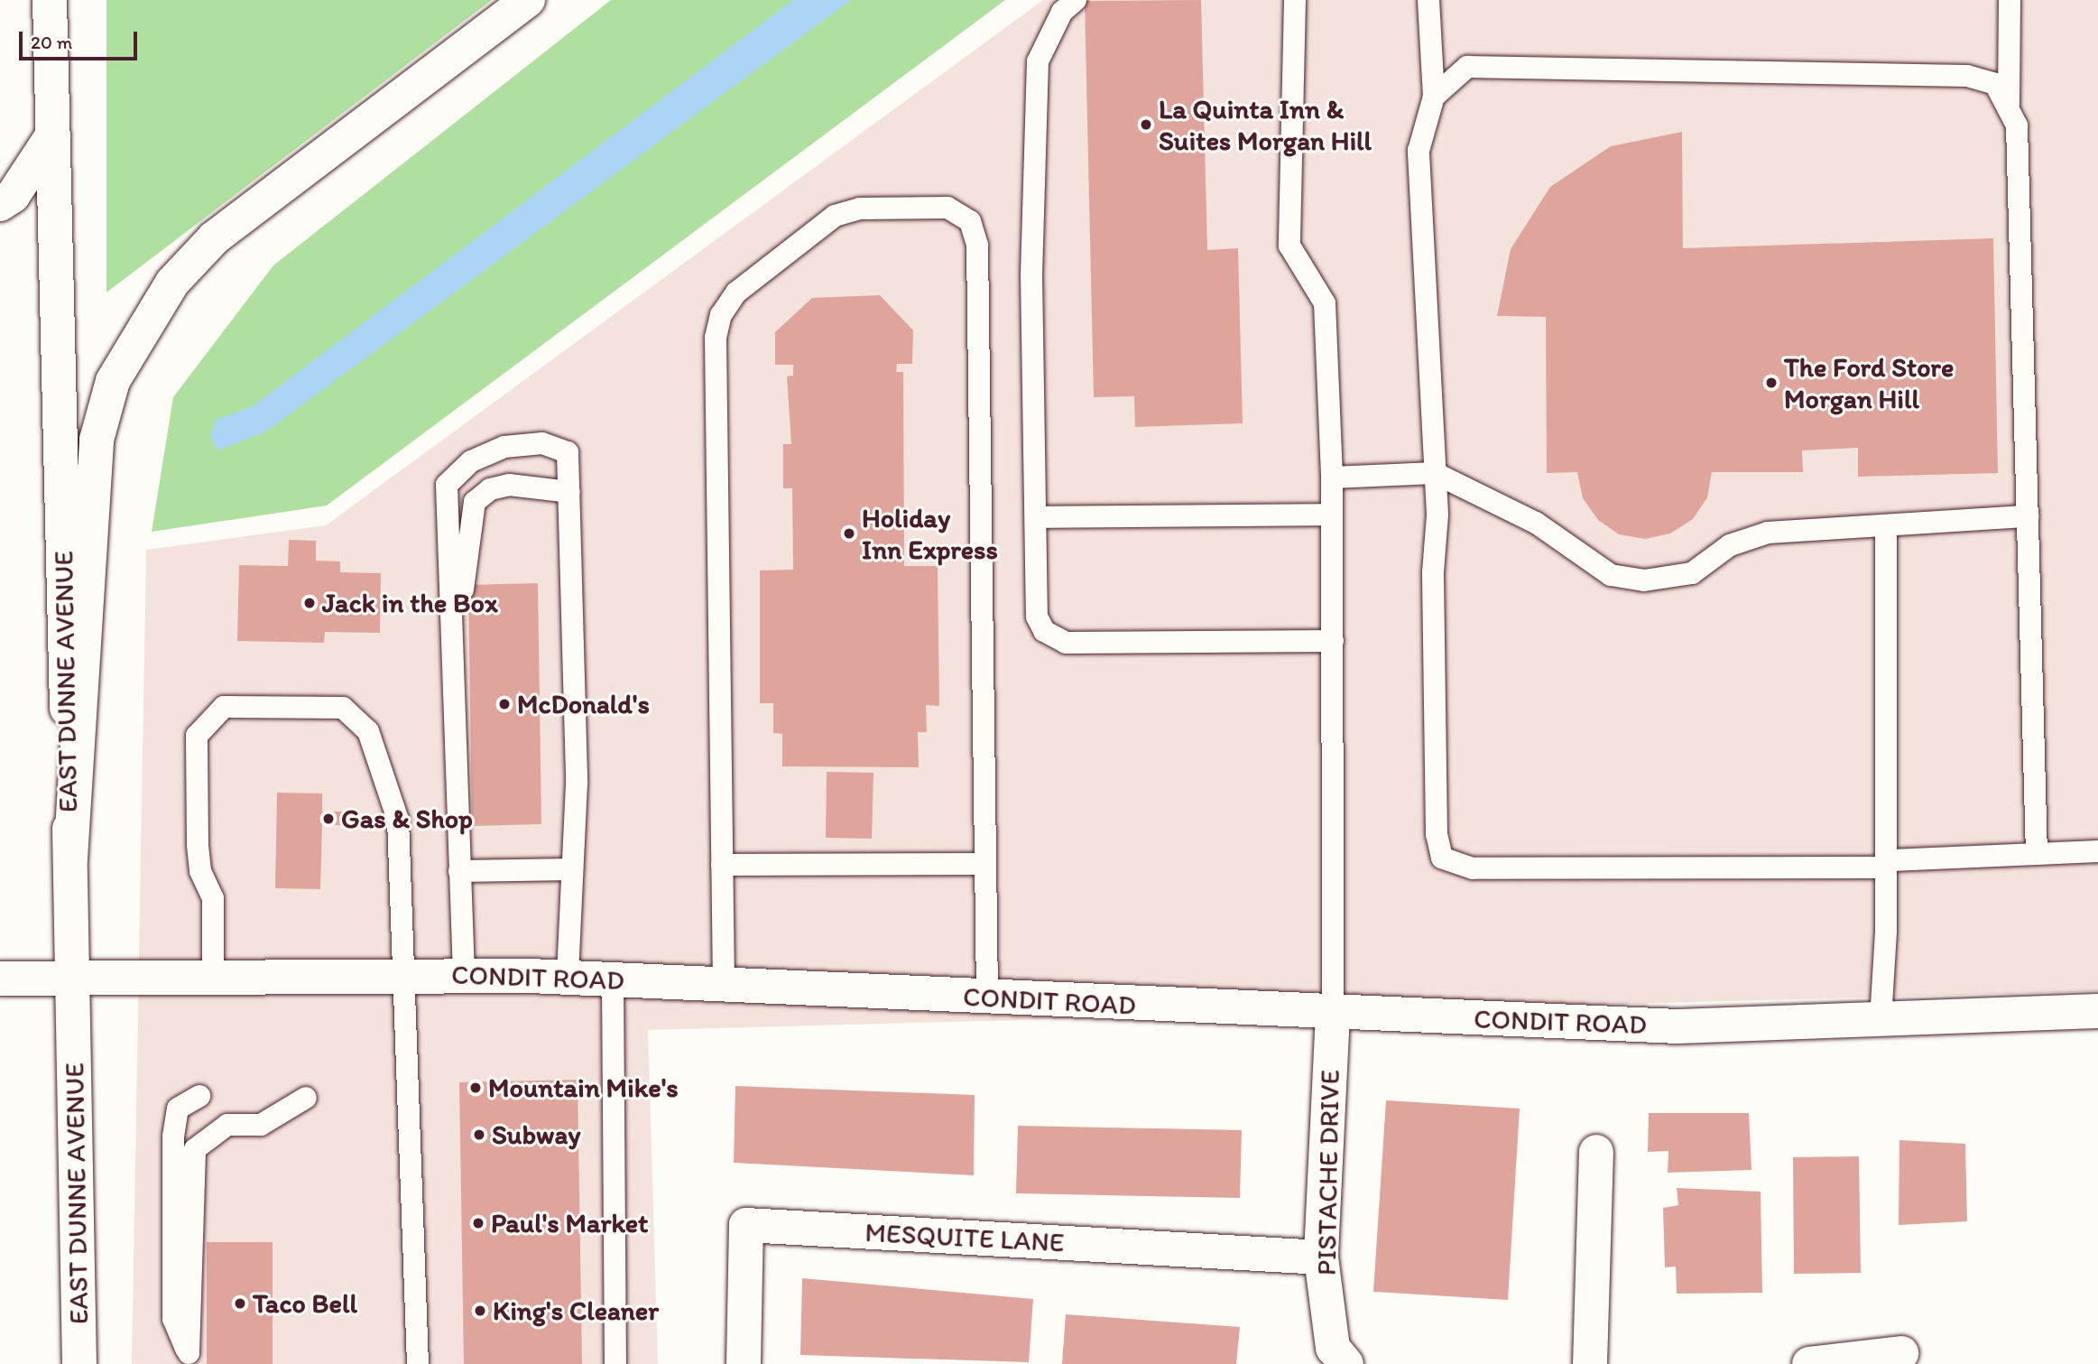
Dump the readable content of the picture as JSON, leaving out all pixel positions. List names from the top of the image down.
{
  "streets": {
    "main road": [
      "EAST DUNNE AVENUE",
      "CONDIT ROAD",
      "PISTACHE DRIVE",
      "MESQUITE LANE"
    ]
  },
  "crossings": [
    ["EAST DUNNE AVENUE", "CONDIT ROAD"],
    ["CONDIT ROAD", "PISTACHE DRIVE"],
    ["PISTACHE DRIVE", "MESQUITE LANE"]
  ],
  "places": [
    "La Quinta Inn & Suites Morgan Hill",
    "The Ford Store Morgan Hill",
    "Holiday Inn Express",
    "Jack in the Box",
    "McDonald's",
    "Gas & Shop",
    "Mountain Mike's",
    "Subway",
    "Paul's Market",
    "Taco Bell",
    "King's Cleaner"
  ],
  "scale_bar": "20 m"
}
